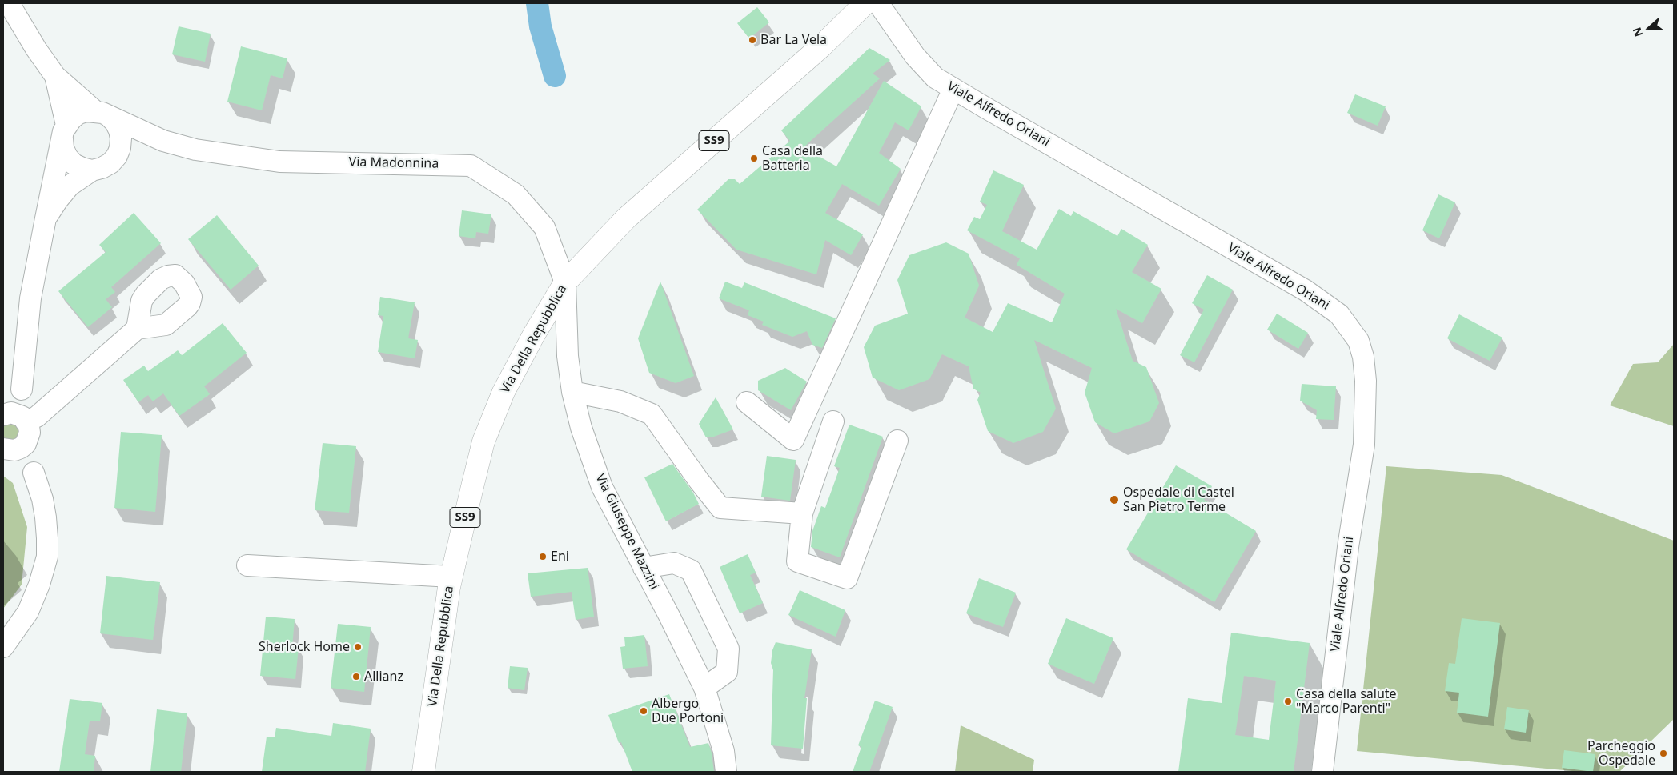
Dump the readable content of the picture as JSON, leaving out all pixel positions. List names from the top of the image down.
{
  "streets": {
    "main road": ["SS9", "Via Della Repubblica"],
    "street": ["Viale Alfredo Oriani", "Via Madonnina", "Via Giuseppe Mazzini"]
  },
  "crossings": [
    ["Via Madonnina", "Via Della Repubblica"],
    ["Via Madonnina", "Via Giuseppe Mazzini"],
    ["Via Della Repubblica", "Via Giuseppe Mazzini"]
  ],
  "places": [
    "Bar La Vela",
    "Casa della Batteria",
    "Ospedale di Castel San Pietro Terme",
    "Eni",
    "Sherlock Home",
    "Allianz",
    "Casa della salute \"Marco Parenti\"",
    "Albergo Due Portoni",
    "Parcheggio Ospedale"
  ],
  "north": "left"
}
